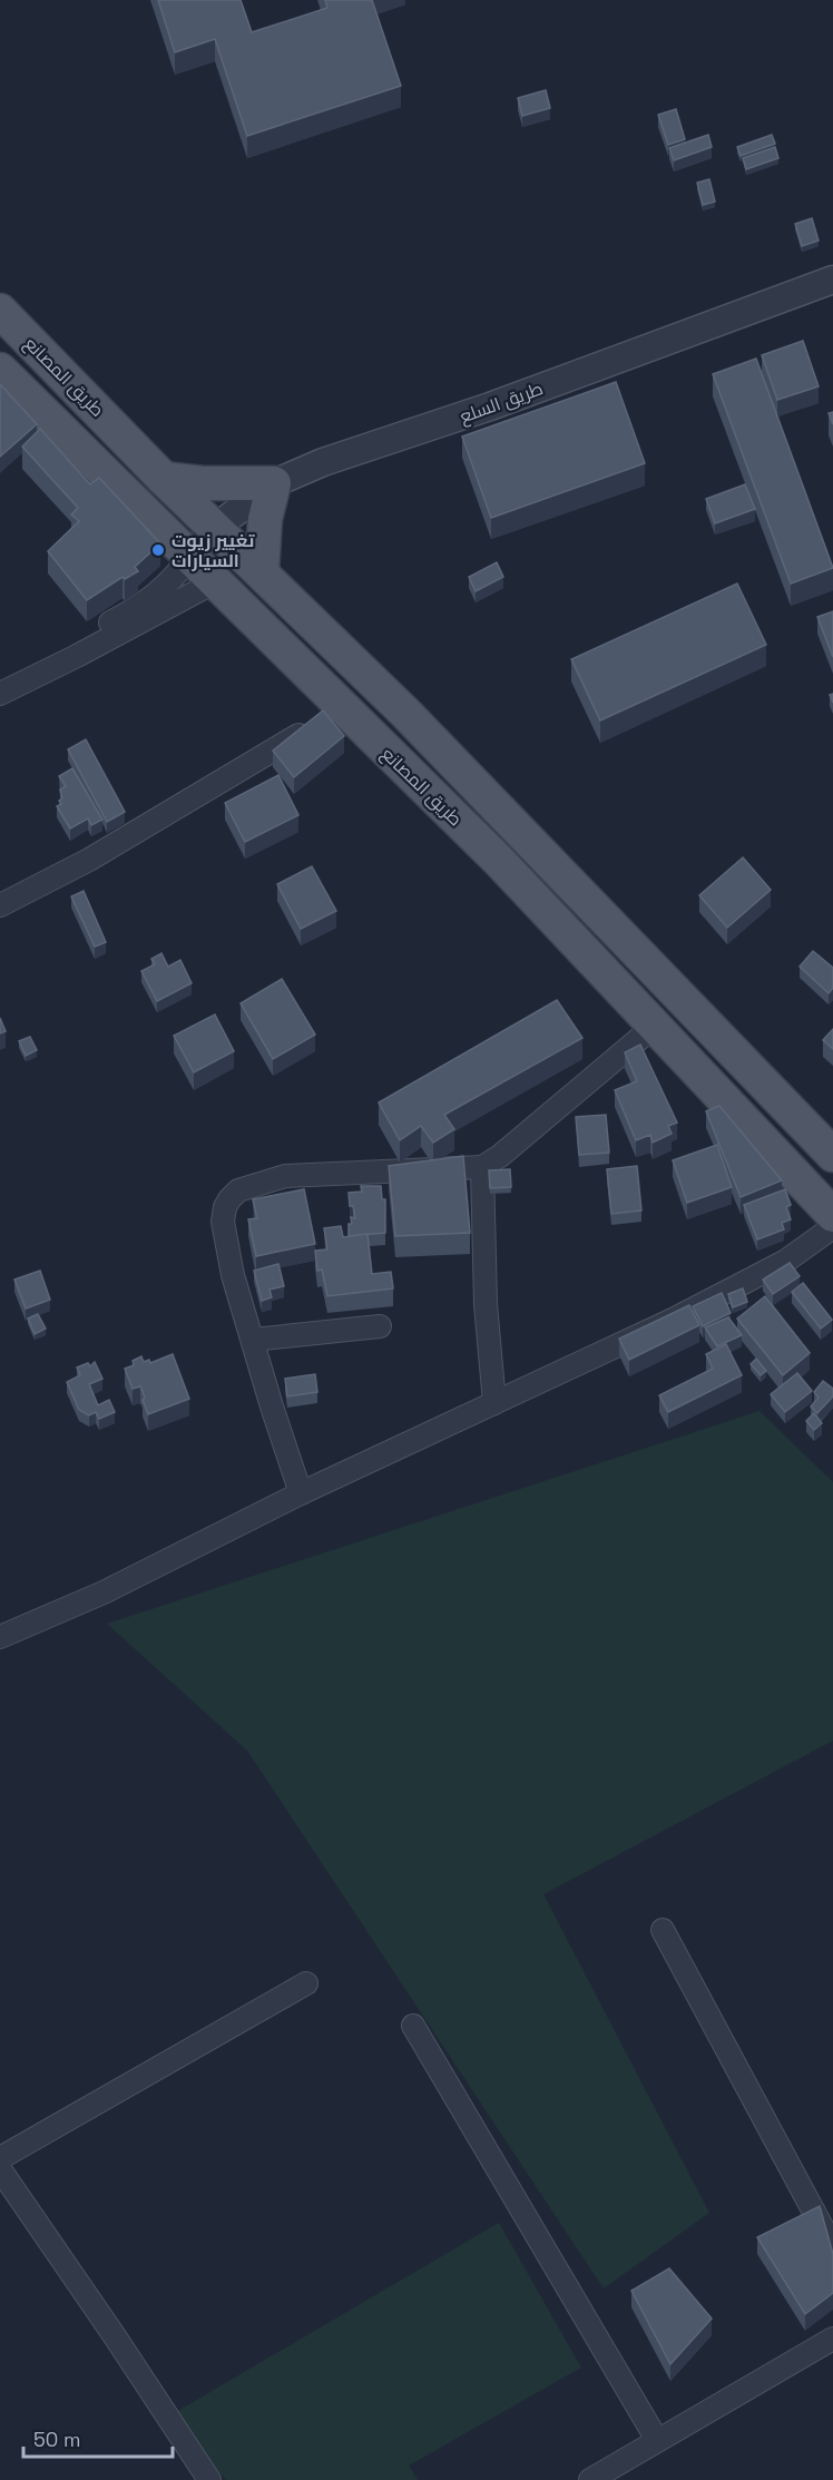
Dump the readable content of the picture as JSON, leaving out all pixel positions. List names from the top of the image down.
{
  "streets": {
    "main road": ["طريق المصانع"],
    "street": ["طريق السلع"]
  },
  "crossings": [
    ["طريق المصانع", "طريق السلع"]
  ],
  "places": ["تغيير زيوت السيارات"],
  "scale_bar": "50 m"
}
